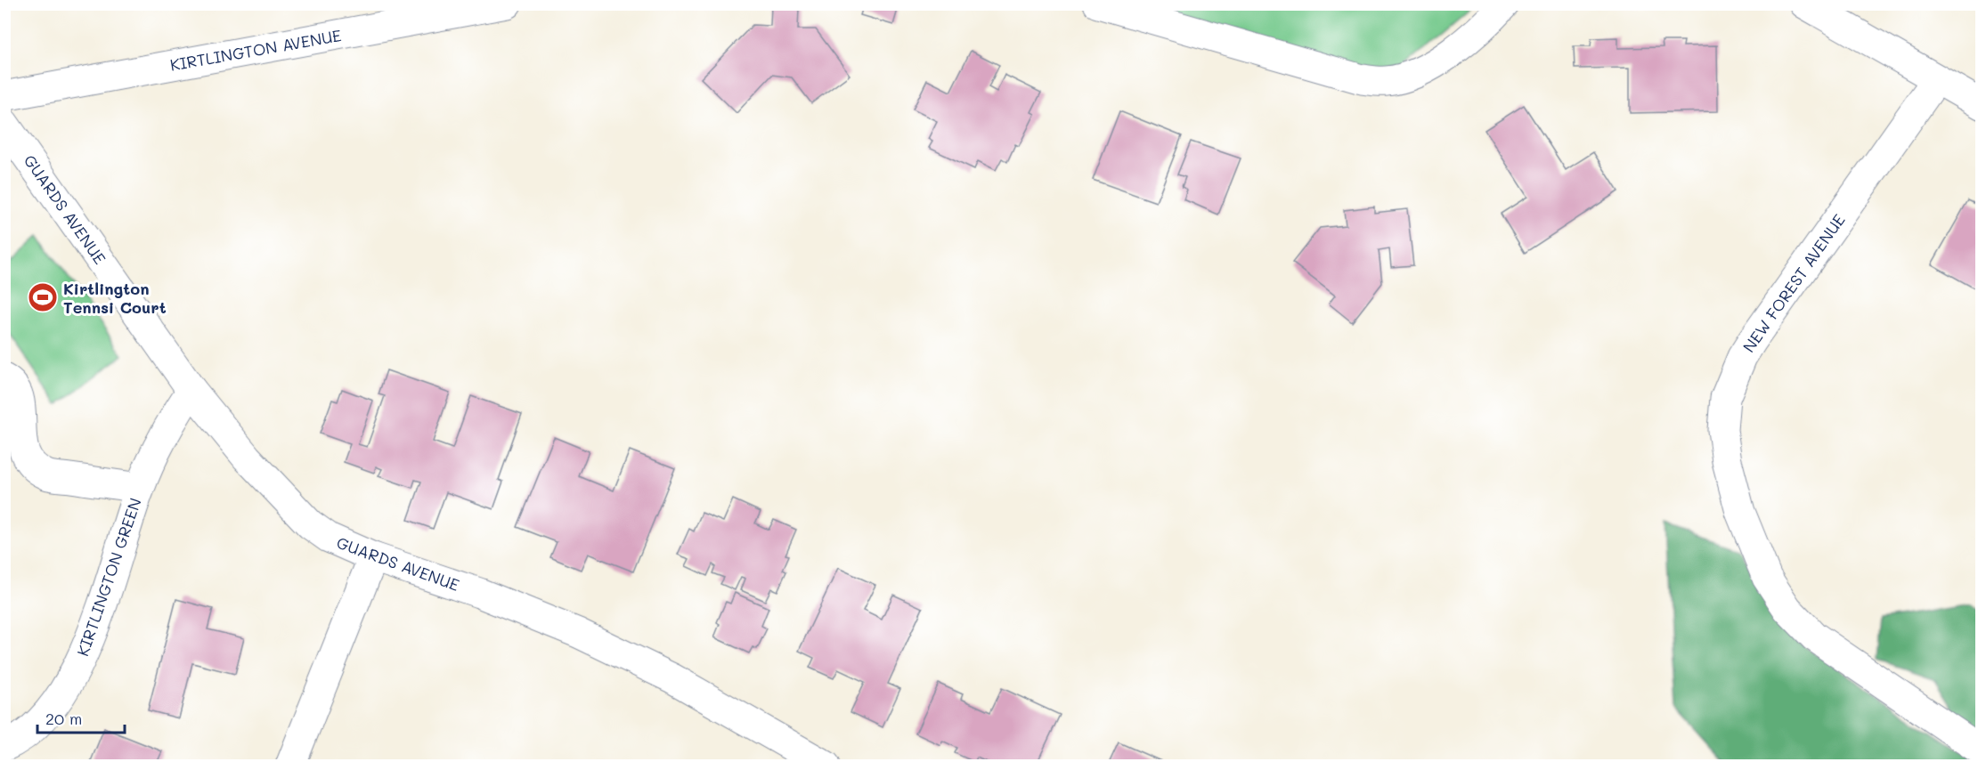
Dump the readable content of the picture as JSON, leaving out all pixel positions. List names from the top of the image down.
{
  "streets": {
    "street": [
      "KIRTLINGTON AVENUE",
      "GUARDS AVENUE",
      "NEW FOREST AVENUE",
      "KIRTLINGTON GREEN"
    ]
  },
  "crossings": [
    ["GUARDS AVENUE", "KIRTLINGTON GREEN"]
  ],
  "places": {
    "sports": ["Kirtlington Tennsi Court"]
  },
  "scale_bar": "20 m"
}
